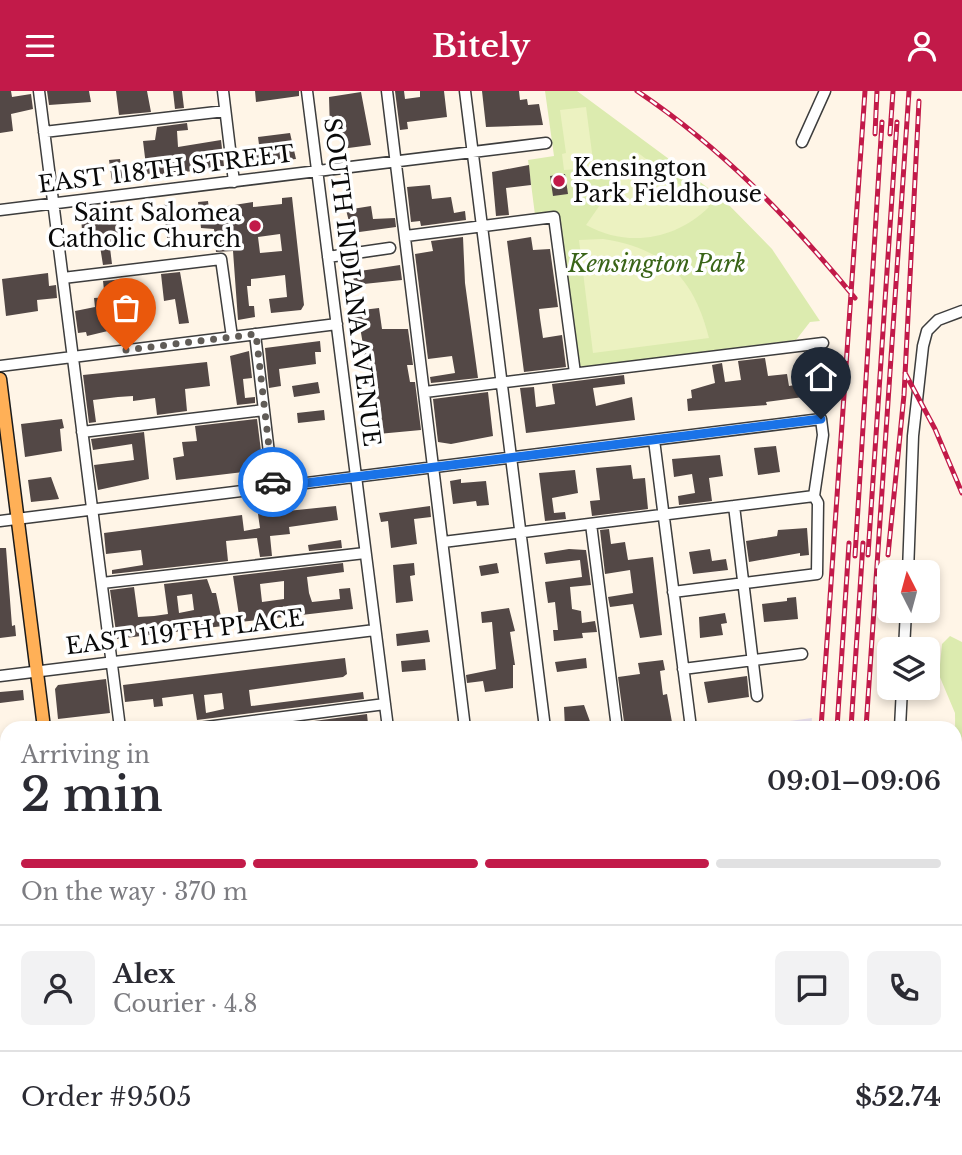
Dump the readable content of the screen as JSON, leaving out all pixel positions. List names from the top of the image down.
{
  "streets": {
    "street": ["EAST 118TH STREET", "SOUTH INDIANA AVENUE", "EAST 119TH PLACE"]
  },
  "crossings": [
    ["EAST 118TH STREET", "SOUTH INDIANA AVENUE"],
    ["SOUTH INDIANA AVENUE", "EAST 119TH PLACE"]
  ],
  "parks": ["Kensington Park"],
  "places": ["Kensington Park Fieldhouse", "Saint Salomea Catholic Church"],
  "north": "top",
  "page": {
    "header": "Bitely",
    "heading": ["2 min", "Arriving in", "09:01–09:06"],
    "panel": [
      "Alex",
      "Courier · 4.8",
      "Order #9505",
      "$52.74"
    ],
    "bar": "On the way · 370 m"
  }
}
